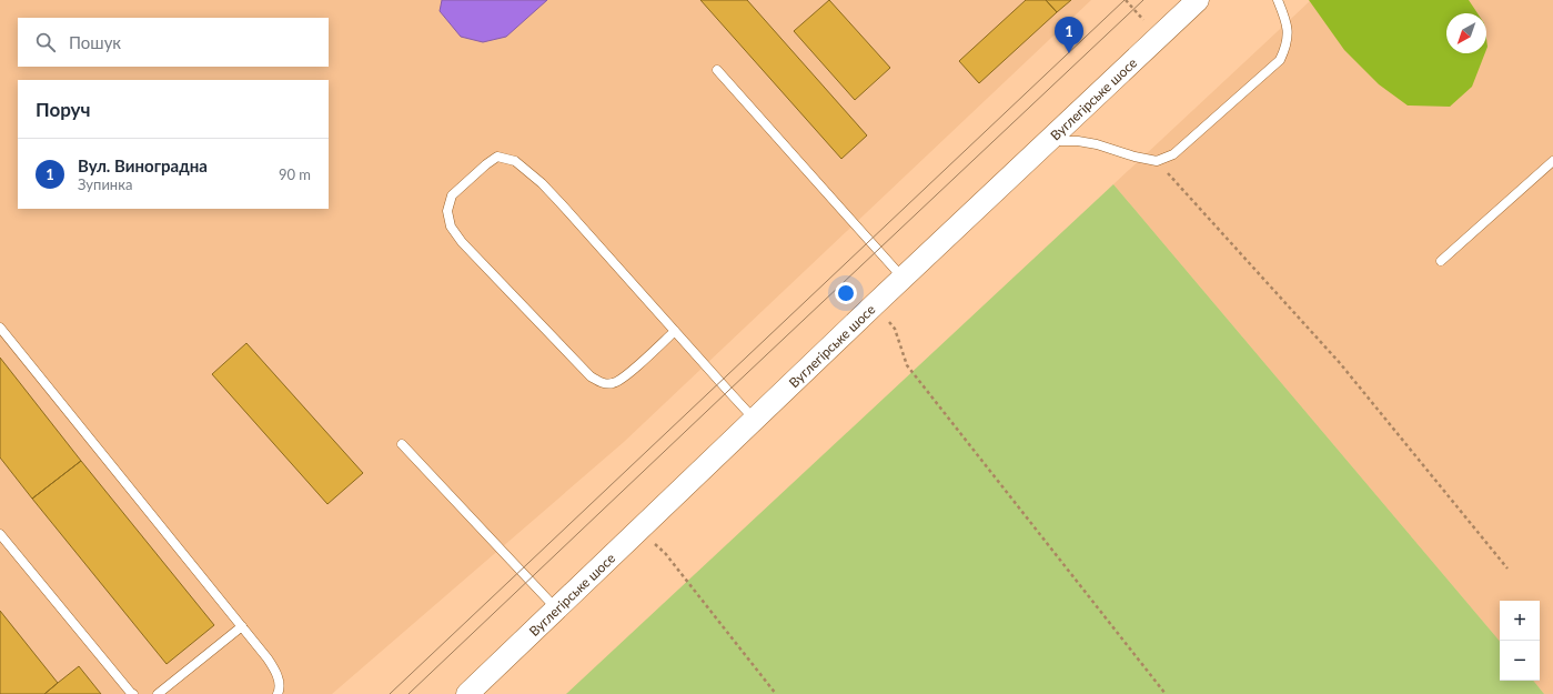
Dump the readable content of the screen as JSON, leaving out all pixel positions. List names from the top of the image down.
{
  "streets": {
    "street": ["Вуглегірське шосе"]
  },
  "north": "bottom left",
  "page": {
    "pins": "1",
    "search": "Пошук",
    "heading": "Поруч",
    "list": [
      {
        "mark": "1",
        "name": "Вул. Виноградна",
        "note": "Зупинка",
        "value": "90 m"
      }
    ],
    "map_buttons": ["+", "−"]
  }
}
